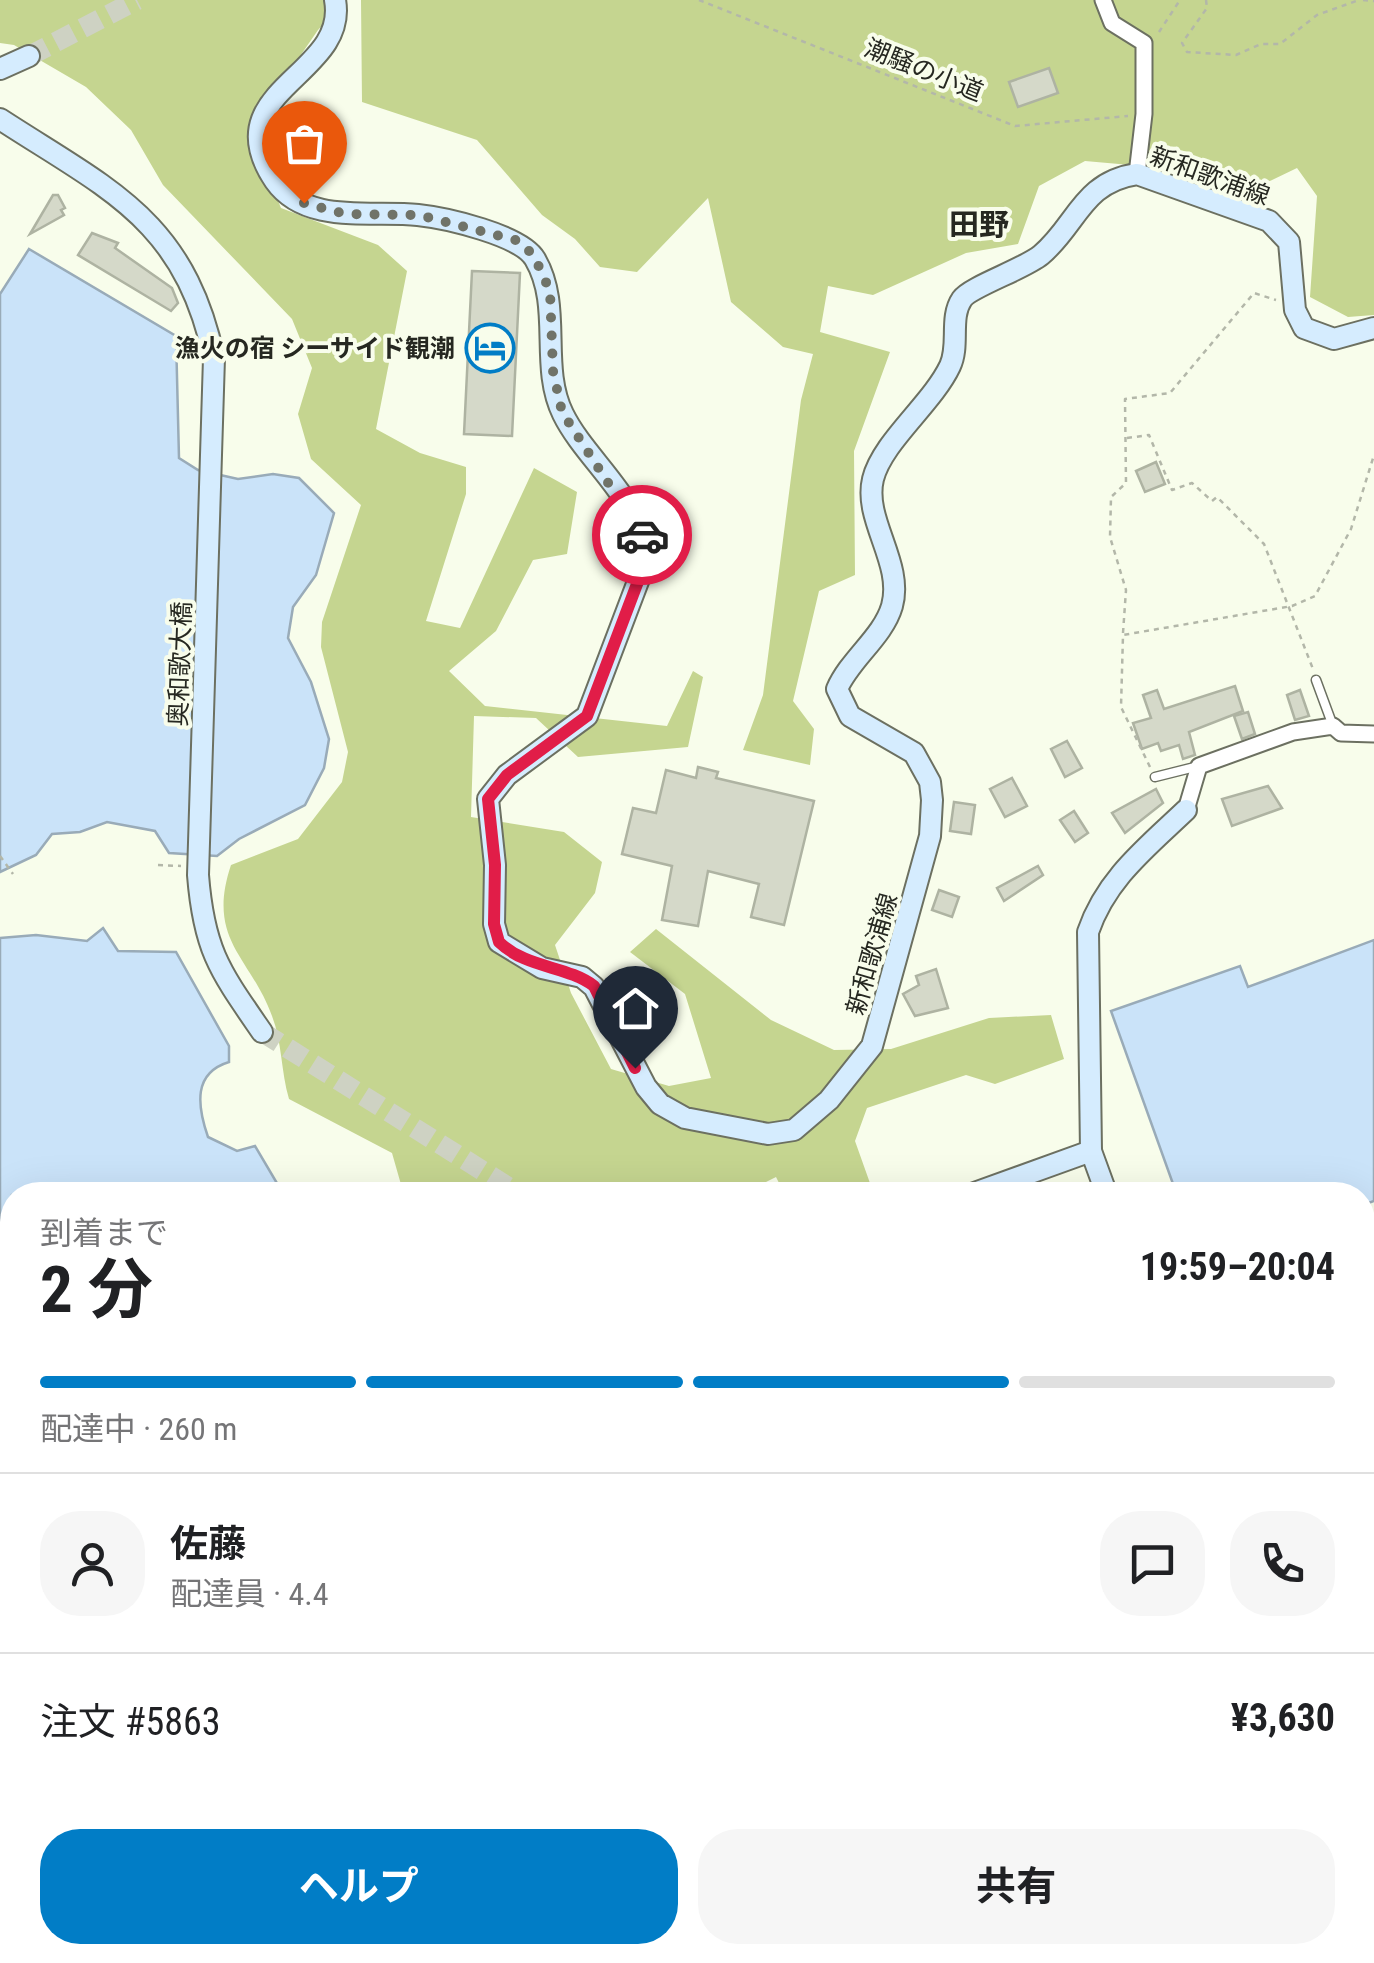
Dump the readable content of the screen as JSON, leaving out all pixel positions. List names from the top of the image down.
{
  "streets": {
    "main road": ["新和歌浦線", "奥和歌大橋"],
    "path": ["潮騒の小道"]
  },
  "districts": ["田野"],
  "places": {
    "hotel": ["漁火の宿 シーサイド観潮"]
  },
  "page": {
    "heading": ["2 分", "到着まで", "19:59–20:04"],
    "panel": [
      "佐藤",
      "配達員 · 4.4",
      "注文 #5863",
      "¥3,630"
    ],
    "bar": "配達中 · 260 m",
    "buttons": ["ヘルプ", "共有"]
  }
}
